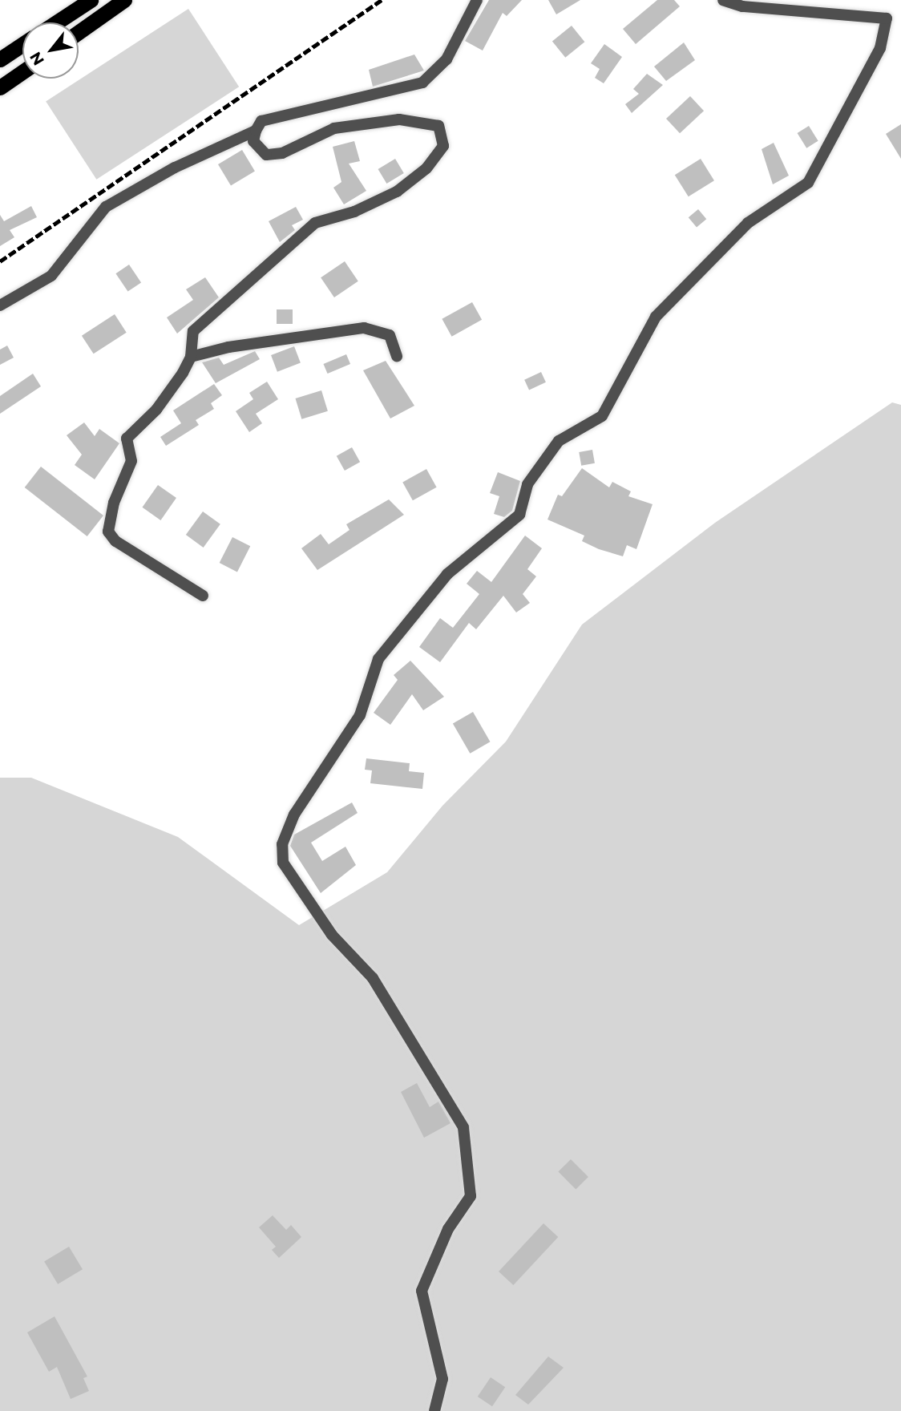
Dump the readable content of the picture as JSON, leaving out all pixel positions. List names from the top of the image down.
{
  "north": "bottom left"
}
